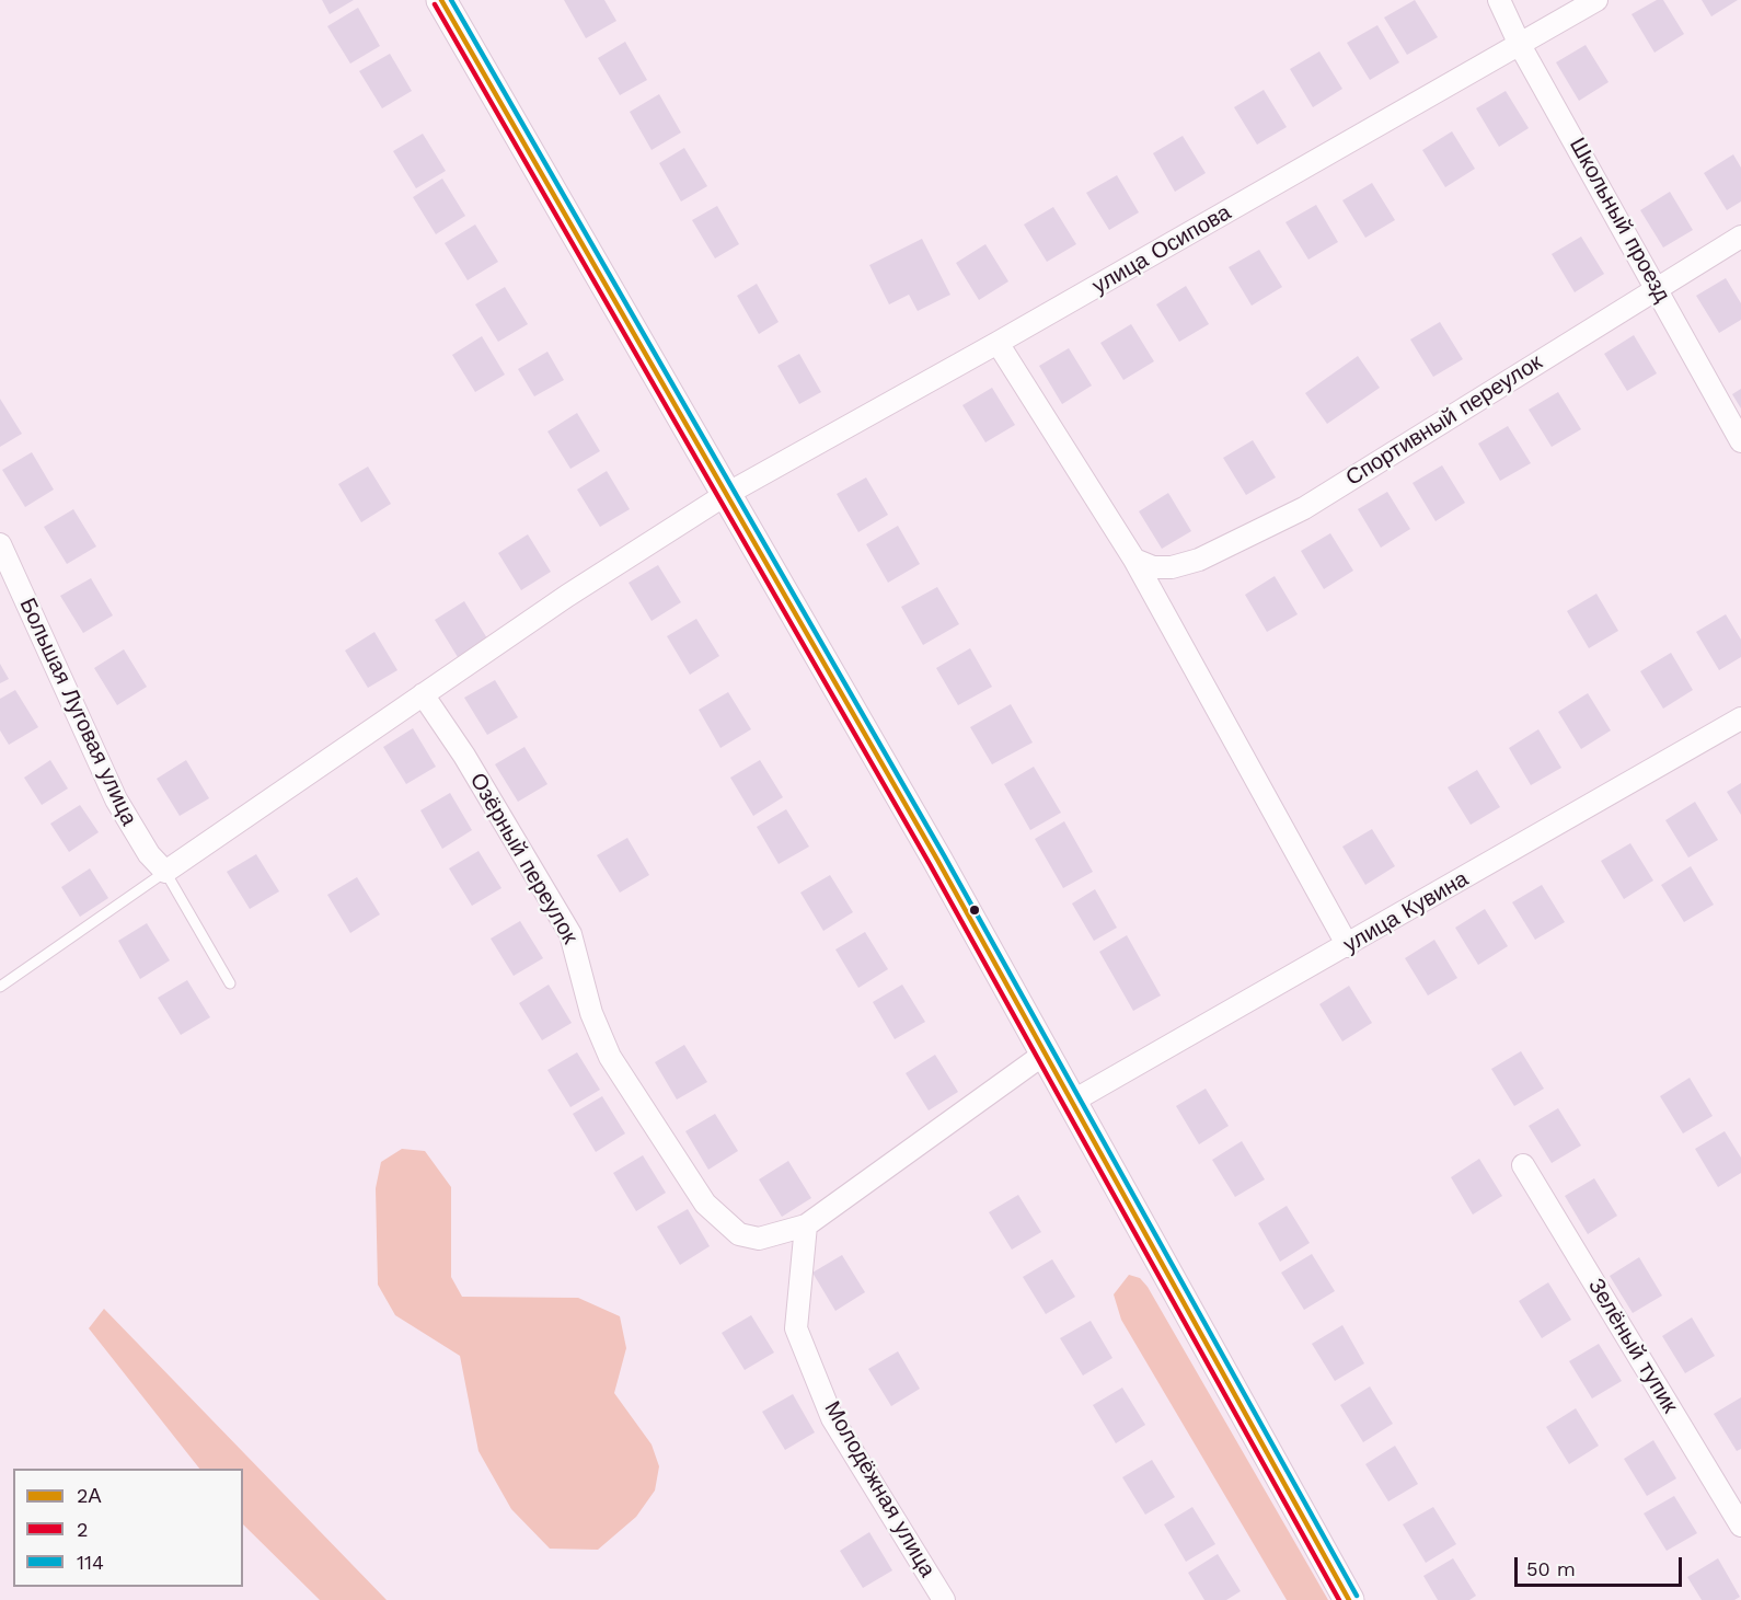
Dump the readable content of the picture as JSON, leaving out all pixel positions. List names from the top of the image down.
{
  "streets": {
    "street": [
      "Школьный проезд",
      "улица Осипова",
      "Спортивный переулок",
      "Большая Луговая улица",
      "Озёрный переулок",
      "улица Кувина",
      "Зелёный тупик",
      "Молодёжная улица"
    ]
  },
  "crossings": [
    ["Школьный проезд", "улица Осипова"],
    ["Школьный проезд", "Спортивный переулок"],
    ["улица Осипова", "Большая Луговая улица"],
    ["улица Осипова", "Озёрный переулок"],
    ["Озёрный переулок", "Молодёжная улица"]
  ],
  "lines": ["transit line 2А", "transit line 114", "transit line 2"],
  "legend": ["2А", "2", "114"],
  "scale_bar": "50 m"
}
